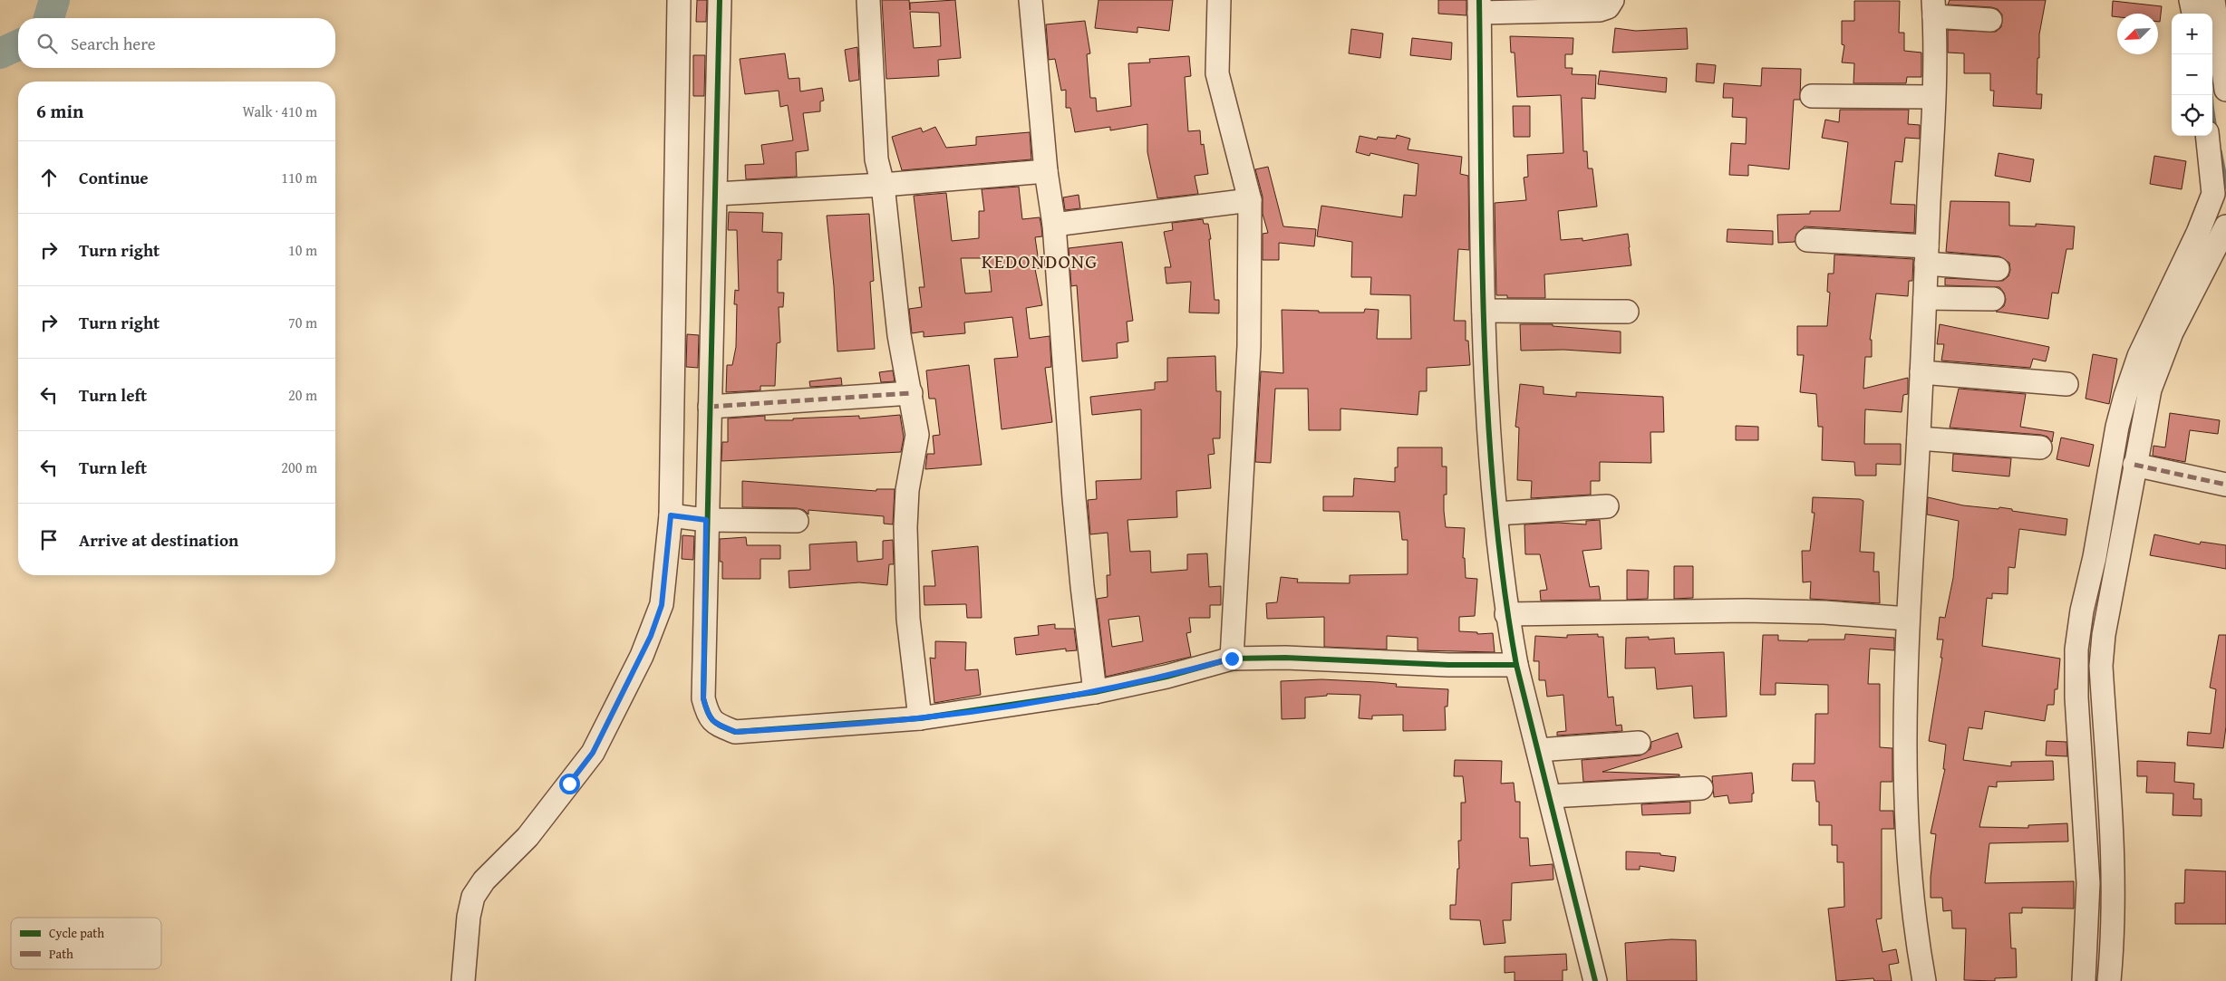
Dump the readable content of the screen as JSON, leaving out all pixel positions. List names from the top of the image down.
{
  "districts": ["KEDONDONG"],
  "legend": ["Cycle path", "Path"],
  "north": "bottom left",
  "page": {
    "map_buttons": ["+", "−"],
    "search": "Search here",
    "heading": ["6 min", "Walk · 410 m"],
    "list": [
      ["Continue", "110 m"],
      ["Turn right", "10 m"],
      ["Turn right", "70 m"],
      ["Turn left", "20 m"],
      ["Turn left", "200 m"],
      "Arrive at destination"
    ]
  }
}
